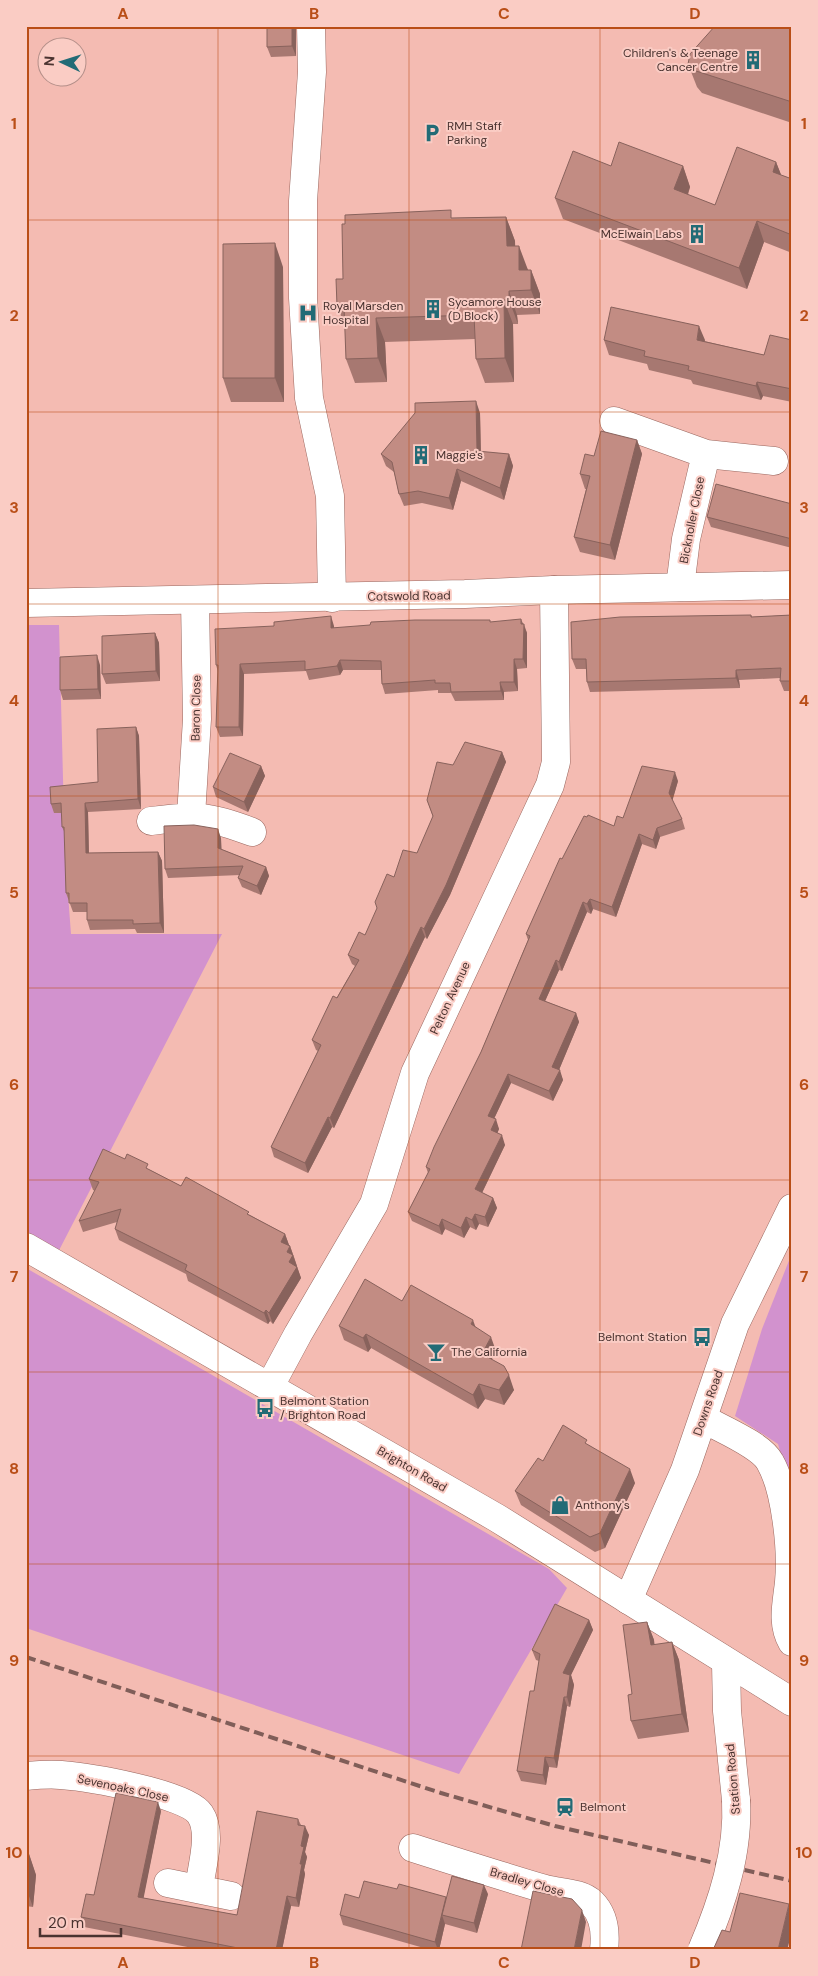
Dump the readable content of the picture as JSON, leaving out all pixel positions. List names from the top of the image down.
{
  "streets": {
    "street": [
      "Bicknoller Close",
      "Cotswold Road",
      "Baron Close",
      "Pelton Avenue",
      "Downs Road",
      "Brighton Road",
      "Station Road",
      "Sevenoaks Close",
      "Bradley Close"
    ]
  },
  "crossings": [
    ["Bicknoller Close", "Cotswold Road"],
    ["Cotswold Road", "Baron Close"],
    ["Cotswold Road", "Pelton Avenue"],
    ["Pelton Avenue", "Brighton Road"],
    ["Downs Road", "Brighton Road"],
    ["Brighton Road", "Station Road"]
  ],
  "places": {
    "building": [
      "Children's & Teenage Cancer Centre",
      "McElwain Labs",
      "Sycamore House (D Block)",
      "Maggie's"
    ],
    "parking": ["RMH Staff Parking"],
    "hospital": ["Royal Marsden Hospital"],
    "bus stop": ["Belmont Station", "Belmont Station / Brighton Road"],
    "bar": ["The California"],
    "shop": ["Anthony's"],
    "station": ["Belmont"]
  },
  "scale_bar": "20 m",
  "north": "left",
  "grid": {
    "columns": [
      "A",
      "B",
      "C",
      "D"
    ],
    "rows": [
      "1",
      "2",
      "3",
      "4",
      "5",
      "6",
      "7",
      "8",
      "9",
      "10"
    ]
  }
}
